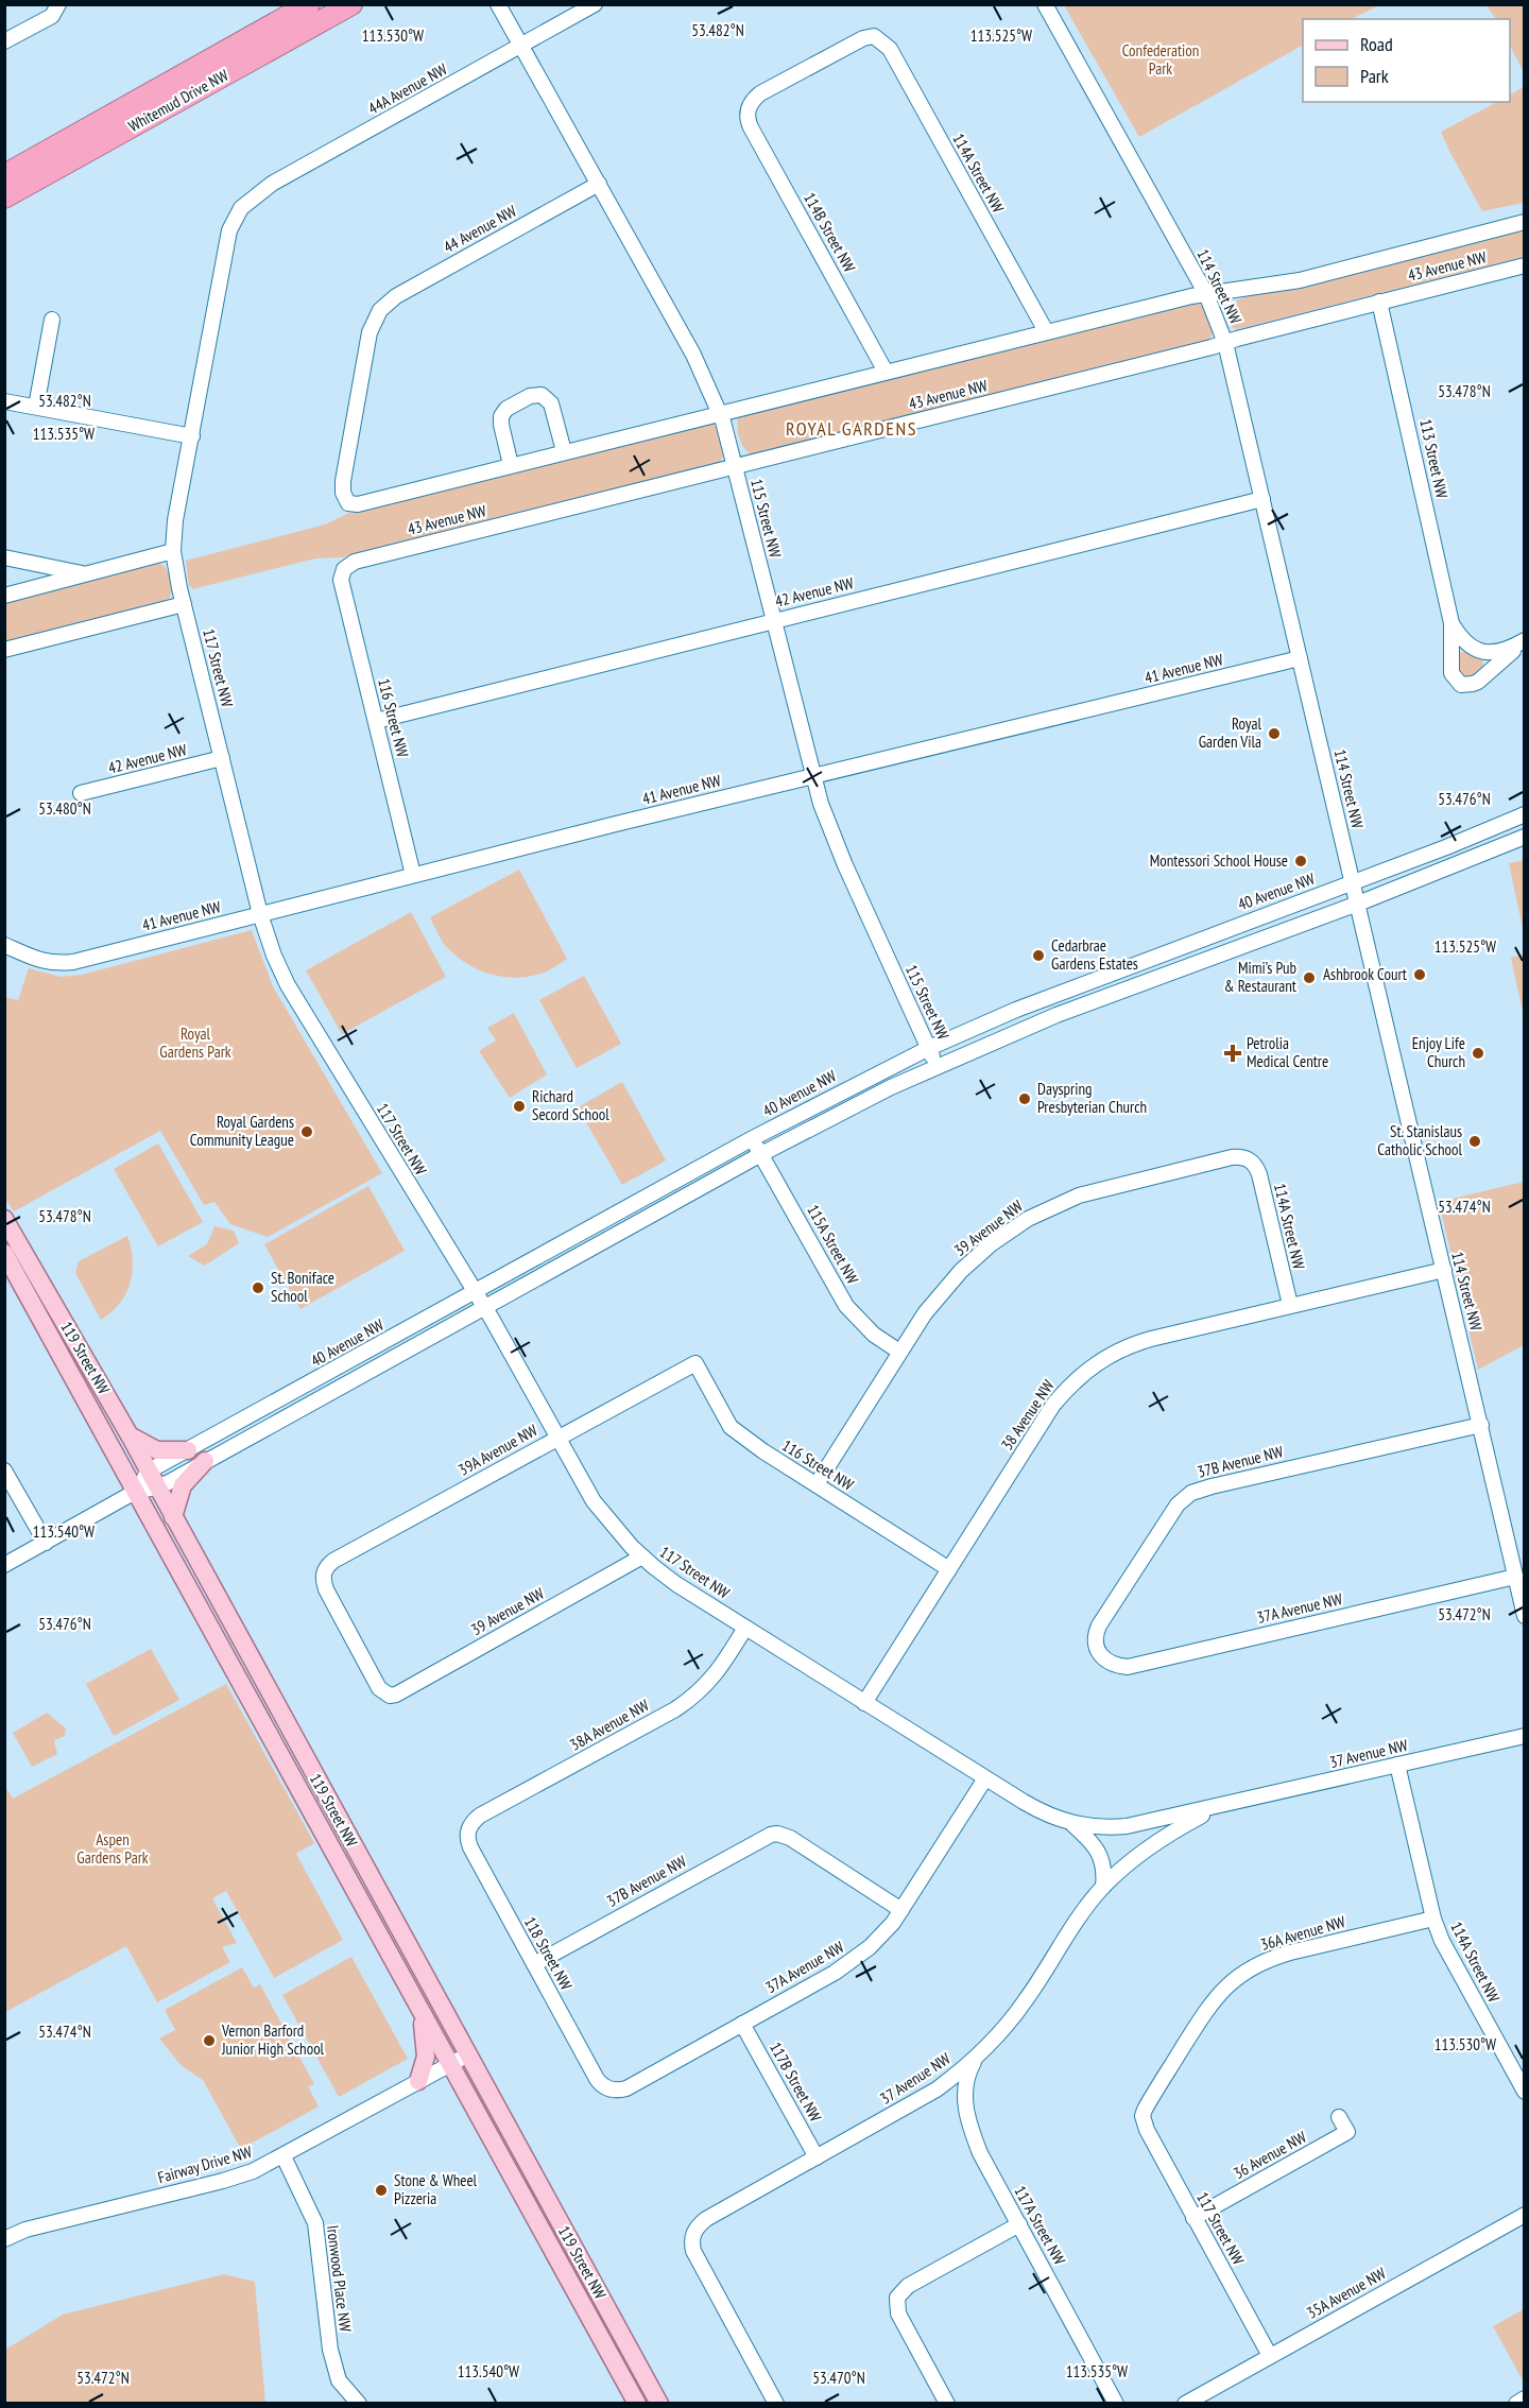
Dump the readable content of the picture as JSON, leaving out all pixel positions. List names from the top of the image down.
{
  "streets": {
    "highway": ["Whitemud Drive NW"],
    "main road": ["119 Street NW"],
    "street": [
      "44A Avenue NW",
      "114A Street NW",
      "44 Avenue NW",
      "114B Street NW",
      "43 Avenue NW",
      "114 Street NW",
      "113 Street NW",
      "115 Street NW",
      "42 Avenue NW",
      "117 Street NW",
      "41 Avenue NW",
      "116 Street NW",
      "40 Avenue NW",
      "39 Avenue NW",
      "115A Street NW",
      "38 Avenue NW",
      "39A Avenue NW",
      "37B Avenue NW",
      "37A Avenue NW",
      "38A Avenue NW",
      "37 Avenue NW",
      "36A Avenue NW",
      "118 Street NW",
      "117B Street NW",
      "36 Avenue NW",
      "Fairway Drive NW",
      "117A Street NW",
      "Ironwood Place NW",
      "35A Avenue NW"
    ]
  },
  "crossings": [
    ["44A Avenue NW", "115 Street NW"],
    ["44A Avenue NW", "117 Street NW"],
    ["114A Street NW", "114B Street NW"],
    ["114A Street NW", "43 Avenue NW"],
    ["114A Street NW", "39 Avenue NW"],
    ["114A Street NW", "38 Avenue NW"],
    ["114A Street NW", "37 Avenue NW"],
    ["114A Street NW", "36A Avenue NW"],
    ["44 Avenue NW", "43 Avenue NW"],
    ["44 Avenue NW", "115 Street NW"],
    ["114B Street NW", "43 Avenue NW"],
    ["43 Avenue NW", "114 Street NW"],
    ["43 Avenue NW", "113 Street NW"],
    ["43 Avenue NW", "115 Street NW"],
    ["43 Avenue NW", "116 Street NW"],
    ["114 Street NW", "42 Avenue NW"],
    ["114 Street NW", "41 Avenue NW"],
    ["114 Street NW", "40 Avenue NW"],
    ["114 Street NW", "38 Avenue NW"],
    ["114 Street NW", "37B Avenue NW"],
    ["114 Street NW", "37A Avenue NW"],
    ["115 Street NW", "42 Avenue NW"],
    ["115 Street NW", "41 Avenue NW"],
    ["115 Street NW", "40 Avenue NW"],
    ["42 Avenue NW", "117 Street NW"],
    ["42 Avenue NW", "116 Street NW"],
    ["117 Street NW", "41 Avenue NW"],
    ["117 Street NW", "40 Avenue NW"],
    ["117 Street NW", "39 Avenue NW"],
    ["117 Street NW", "38 Avenue NW"],
    ["117 Street NW", "39A Avenue NW"],
    ["117 Street NW", "37A Avenue NW"],
    ["117 Street NW", "38A Avenue NW"],
    ["117 Street NW", "37 Avenue NW"],
    ["117 Street NW", "36A Avenue NW"],
    ["117 Street NW", "36 Avenue NW"],
    ["117 Street NW", "35A Avenue NW"],
    ["41 Avenue NW", "116 Street NW"],
    ["116 Street NW", "39 Avenue NW"],
    ["116 Street NW", "38 Avenue NW"],
    ["116 Street NW", "39A Avenue NW"],
    ["40 Avenue NW", "115A Street NW"],
    ["40 Avenue NW", "119 Street NW"],
    ["39 Avenue NW", "115A Street NW"],
    ["39 Avenue NW", "39A Avenue NW"],
    ["119 Street NW", "Fairway Drive NW"],
    ["37B Avenue NW", "37A Avenue NW"],
    ["37B Avenue NW", "118 Street NW"],
    ["37A Avenue NW", "118 Street NW"],
    ["37A Avenue NW", "117B Street NW"],
    ["38A Avenue NW", "118 Street NW"],
    ["37 Avenue NW", "117B Street NW"],
    ["37 Avenue NW", "117A Street NW"],
    ["Fairway Drive NW", "Ironwood Place NW"]
  ],
  "districts": ["ROYAL GARDENS"],
  "parks": ["Confederation Park", "Royal Gardens Park", "Aspen Gardens Park"],
  "places": {
    "other": [
      "Royal Garden Vila",
      "Montessori School House",
      "Cedarbrae Gardens Estates",
      "Ashbrook Court",
      "Mimi’s Pub & Restaurant",
      "Enjoy Life Church",
      "Dayspring Presbyterian Church",
      "Richard Secord School",
      "Royal Gardens Community League",
      "St. Stanislaus Catholic School",
      "St. Boniface School",
      "Vernon Barford Junior High School",
      "Stone & Wheel Pizzeria"
    ],
    "health": ["Petrolia Medical Centre"]
  },
  "legend": ["Road", "Park"],
  "coordinates": [
    "53.482°N",
    "113.530°W",
    "113.525°W",
    "53.478°N",
    "113.535°W",
    "53.476°N",
    "53.480°N",
    "53.474°N",
    "113.540°W",
    "53.472°N",
    "53.470°N"
  ]
}
